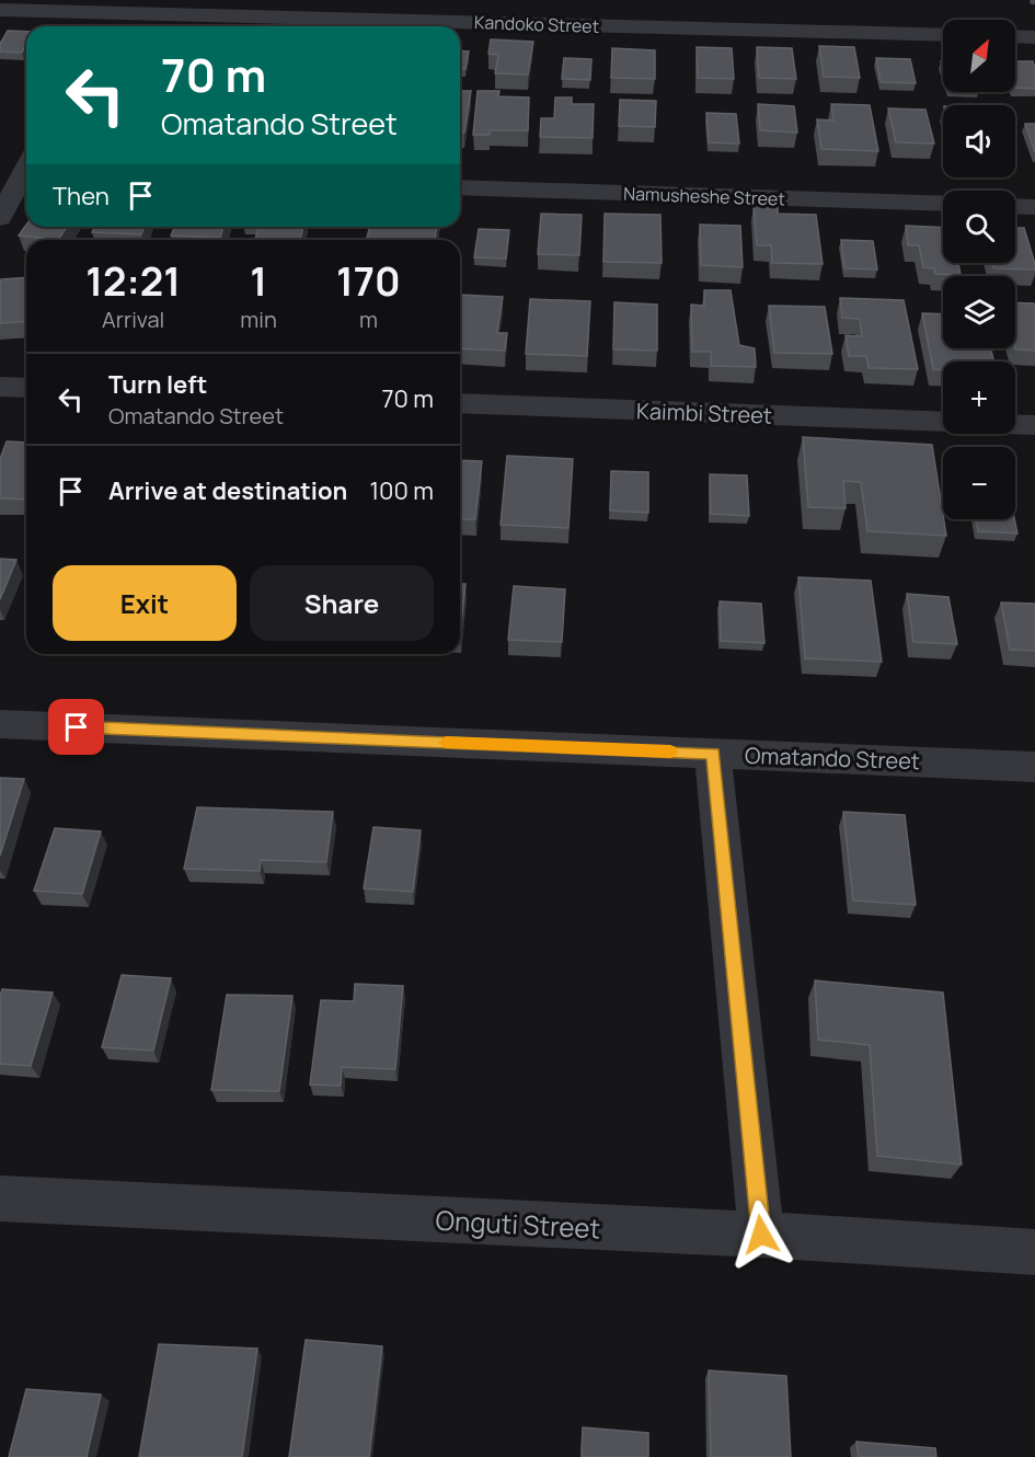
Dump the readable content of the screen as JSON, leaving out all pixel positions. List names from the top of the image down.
{
  "streets": {
    "street": [
      "Kandoko Street",
      "Namusheshe Street",
      "Kaimbi Street",
      "Omatando Street",
      "Onguti Street"
    ]
  },
  "north": "top right",
  "page": {
    "map_buttons": ["+", "−"],
    "turn": ["70 m", "Omatando Street"],
    "then": "Then",
    "eta": [
      "12:21",
      "Arrival",
      "1",
      "min",
      "170",
      "m"
    ],
    "list": [
      {
        "name": "Turn left",
        "note": "Omatando Street",
        "value": "70 m"
      },
      {
        "name": "Arrive at destination",
        "value": "100 m"
      }
    ],
    "buttons": ["Exit", "Share"]
  }
}
